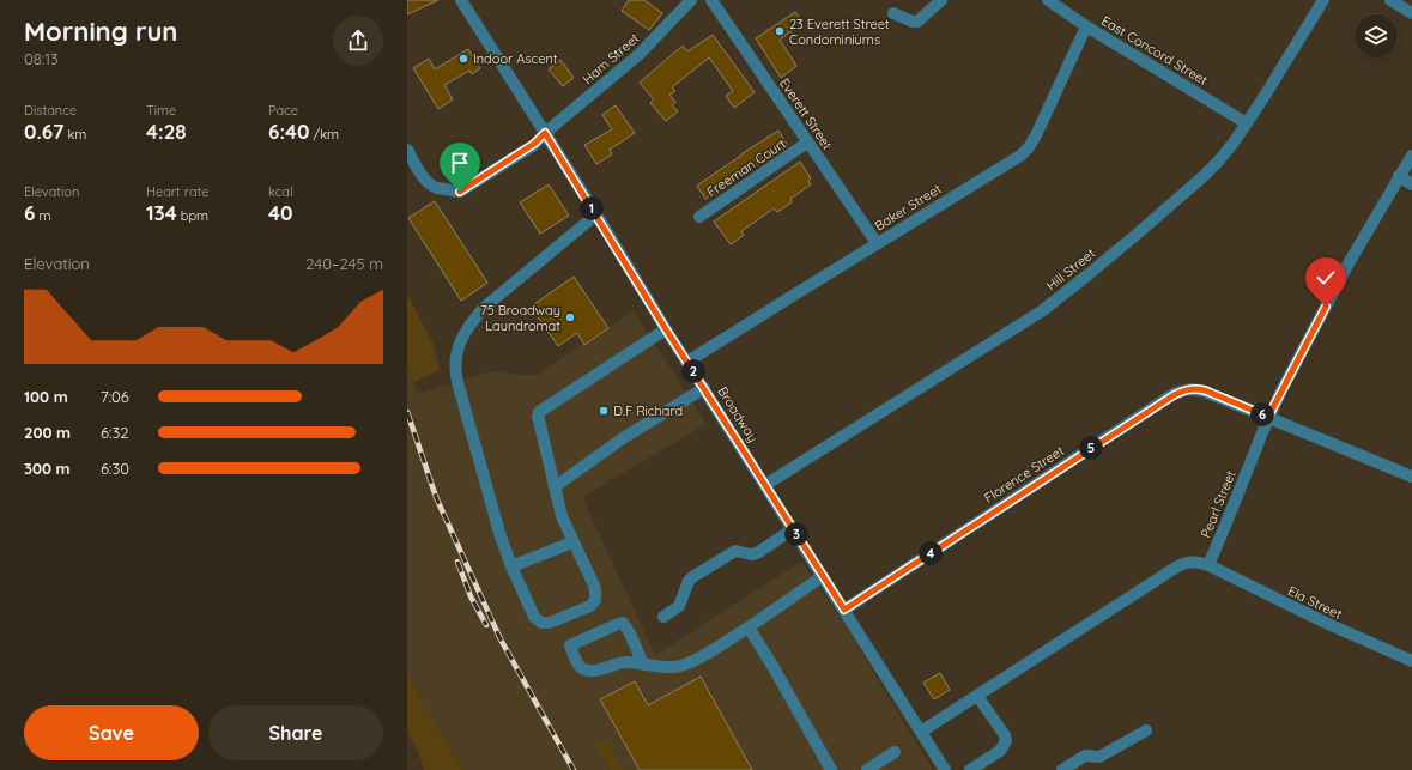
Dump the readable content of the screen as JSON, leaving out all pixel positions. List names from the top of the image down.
{
  "streets": {
    "street": [
      "East Concord Street",
      "Ham Street",
      "Everett Street",
      "Freeman Court",
      "Baker Street",
      "Hill Street",
      "Broadway",
      "Florence Street",
      "Pearl Street",
      "Ela Street"
    ]
  },
  "crossings": [
    ["East Concord Street", "Baker Street"],
    ["East Concord Street", "Hill Street"],
    ["Ham Street", "Broadway"],
    ["Everett Street", "Freeman Court"],
    ["Everett Street", "Baker Street"],
    ["Baker Street", "Broadway"],
    ["Hill Street", "Broadway"],
    ["Broadway", "Florence Street"],
    ["Florence Street", "Pearl Street"],
    ["Pearl Street", "Ela Street"]
  ],
  "places": [
    "23 Everett Street Condominiums",
    "Indoor Ascent",
    "75 Broadway Laundromat",
    "D.F Richard"
  ],
  "page": {
    "heading": ["Morning run", "08:13"],
    "stats": [
      ["Distance", "0.67 km"],
      ["Time", "4:28"],
      ["Pace", "6:40 /km"],
      ["Elevation", "6 m"],
      ["Heart rate", "134 bpm"],
      ["kcal", "40"]
    ],
    "pins": [
      "1",
      "2",
      "6",
      "5",
      "3",
      "4"
    ],
    "chart": ["Elevation", "240–245 m"],
    "list": [
      {
        "name": "100 m",
        "note": "7:06"
      },
      {
        "name": "200 m",
        "note": "6:32"
      },
      {
        "name": "300 m",
        "note": "6:30"
      }
    ],
    "buttons": ["Save", "Share"]
  }
}
